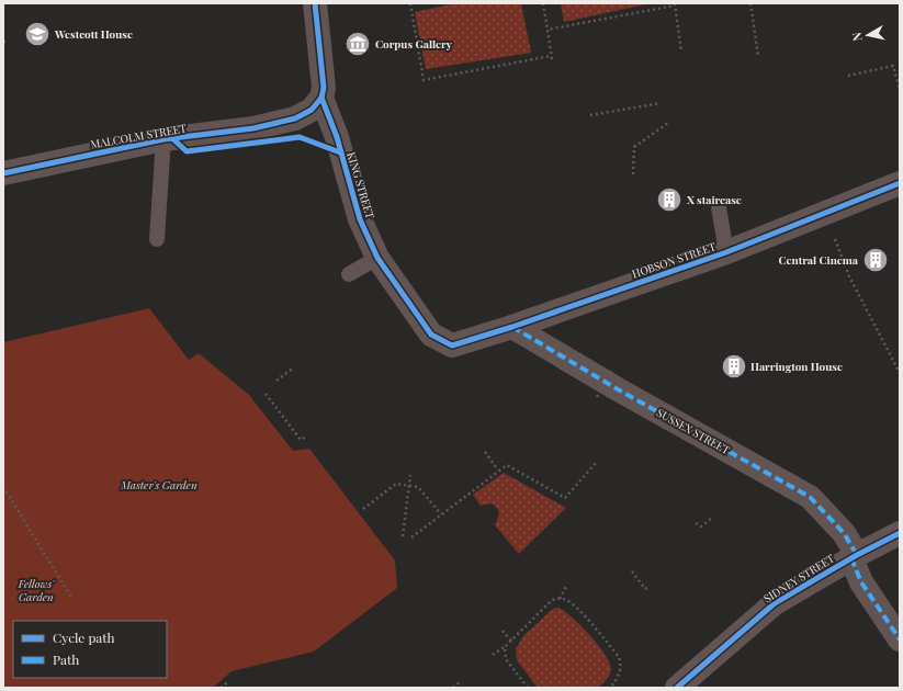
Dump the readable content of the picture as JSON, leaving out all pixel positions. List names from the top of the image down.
{
  "streets": {
    "street": [
      "MALCOLM STREET",
      "KING STREET",
      "HOBSON STREET",
      "SUSSEX STREET",
      "SIDNEY STREET"
    ]
  },
  "crossings": [
    ["MALCOLM STREET", "KING STREET"],
    ["KING STREET", "HOBSON STREET"],
    ["HOBSON STREET", "SUSSEX STREET"],
    ["SUSSEX STREET", "SIDNEY STREET"]
  ],
  "parks": ["Master's Garden", "Fellows' Garden"],
  "places": {
    "school or university": ["Westcott House"],
    "museum": ["Corpus Gallery"],
    "building": ["X staircase", "Central Cinema", "Harrington House"]
  },
  "legend": ["Cycle path", "Path"],
  "north": "left"
}
